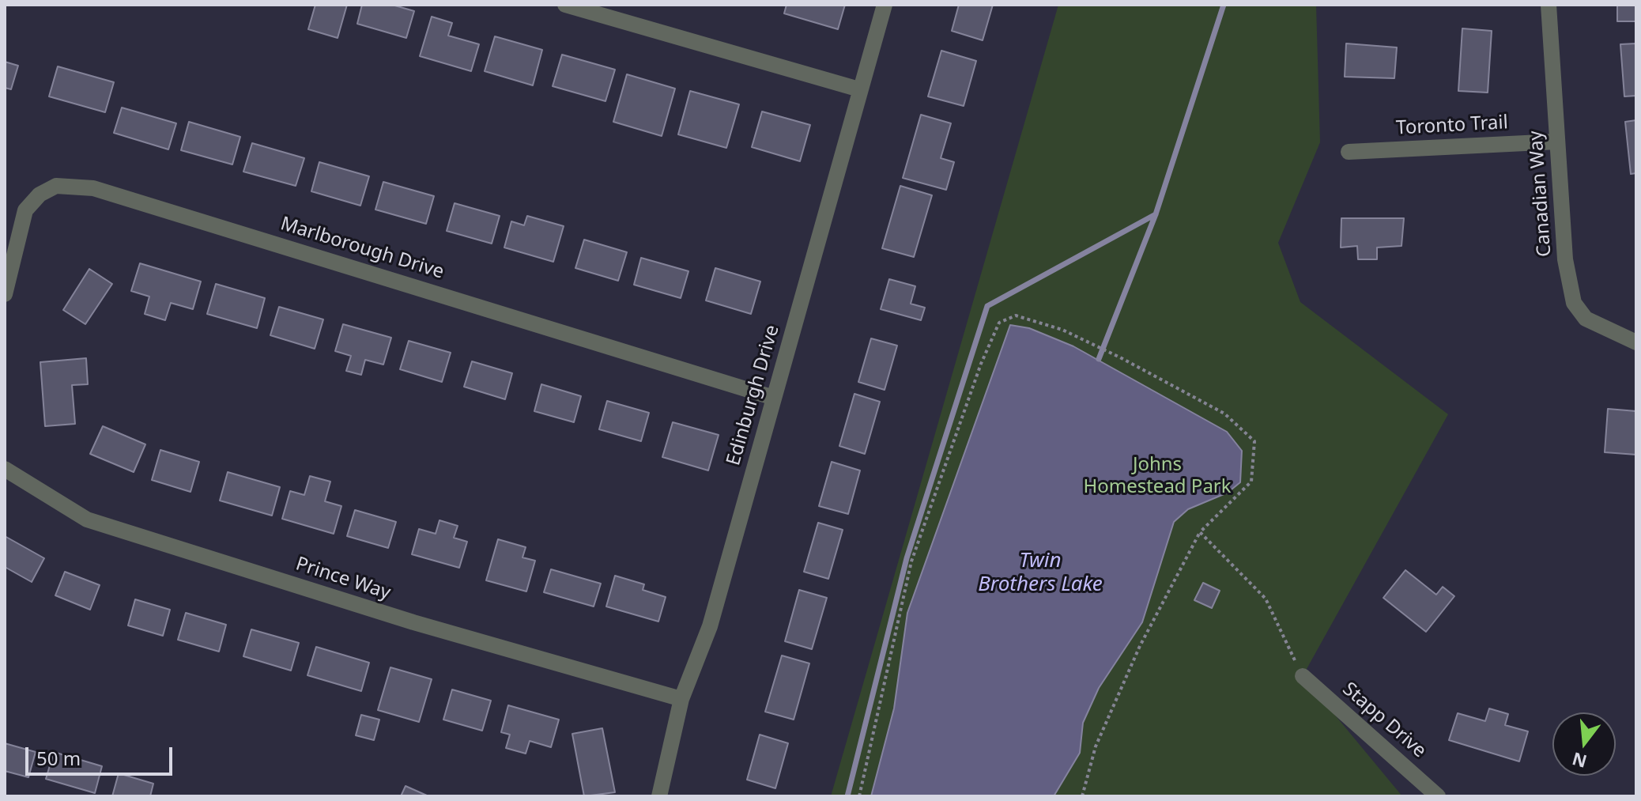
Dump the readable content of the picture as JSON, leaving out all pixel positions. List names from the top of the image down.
{
  "streets": {
    "street": [
      "Toronto Trail",
      "Canadian Way",
      "Marlborough Drive",
      "Edinburgh Drive",
      "Prince Way",
      "Stapp Drive"
    ]
  },
  "crossings": [
    ["Toronto Trail", "Canadian Way"],
    ["Marlborough Drive", "Edinburgh Drive"],
    ["Edinburgh Drive", "Prince Way"]
  ],
  "water": ["Twin Brothers Lake"],
  "parks": ["Johns Homestead Park"],
  "scale_bar": "50 m",
  "north": "bottom"
}
